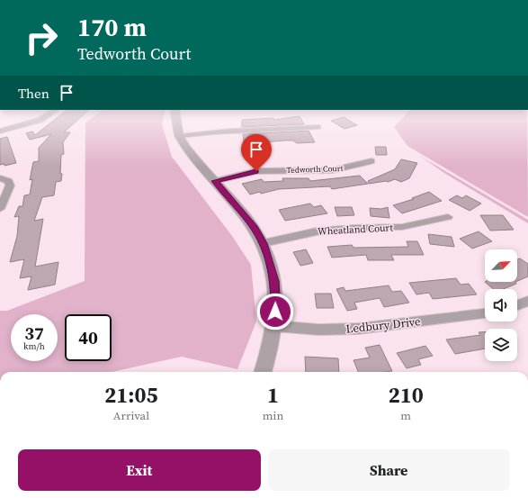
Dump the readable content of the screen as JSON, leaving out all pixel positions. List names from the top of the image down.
{
  "streets": {
    "street": ["Tedworth Court", "Wheatland Court", "Ledbury Drive"]
  },
  "north": "top right",
  "page": {
    "turn": ["170 m", "Tedworth Court"],
    "then": "Then",
    "speed": "37 km/h",
    "limit": "40",
    "eta": [
      "21:05",
      "Arrival",
      "1",
      "min",
      "210",
      "m"
    ],
    "buttons": ["Exit", "Share"]
  }
}
